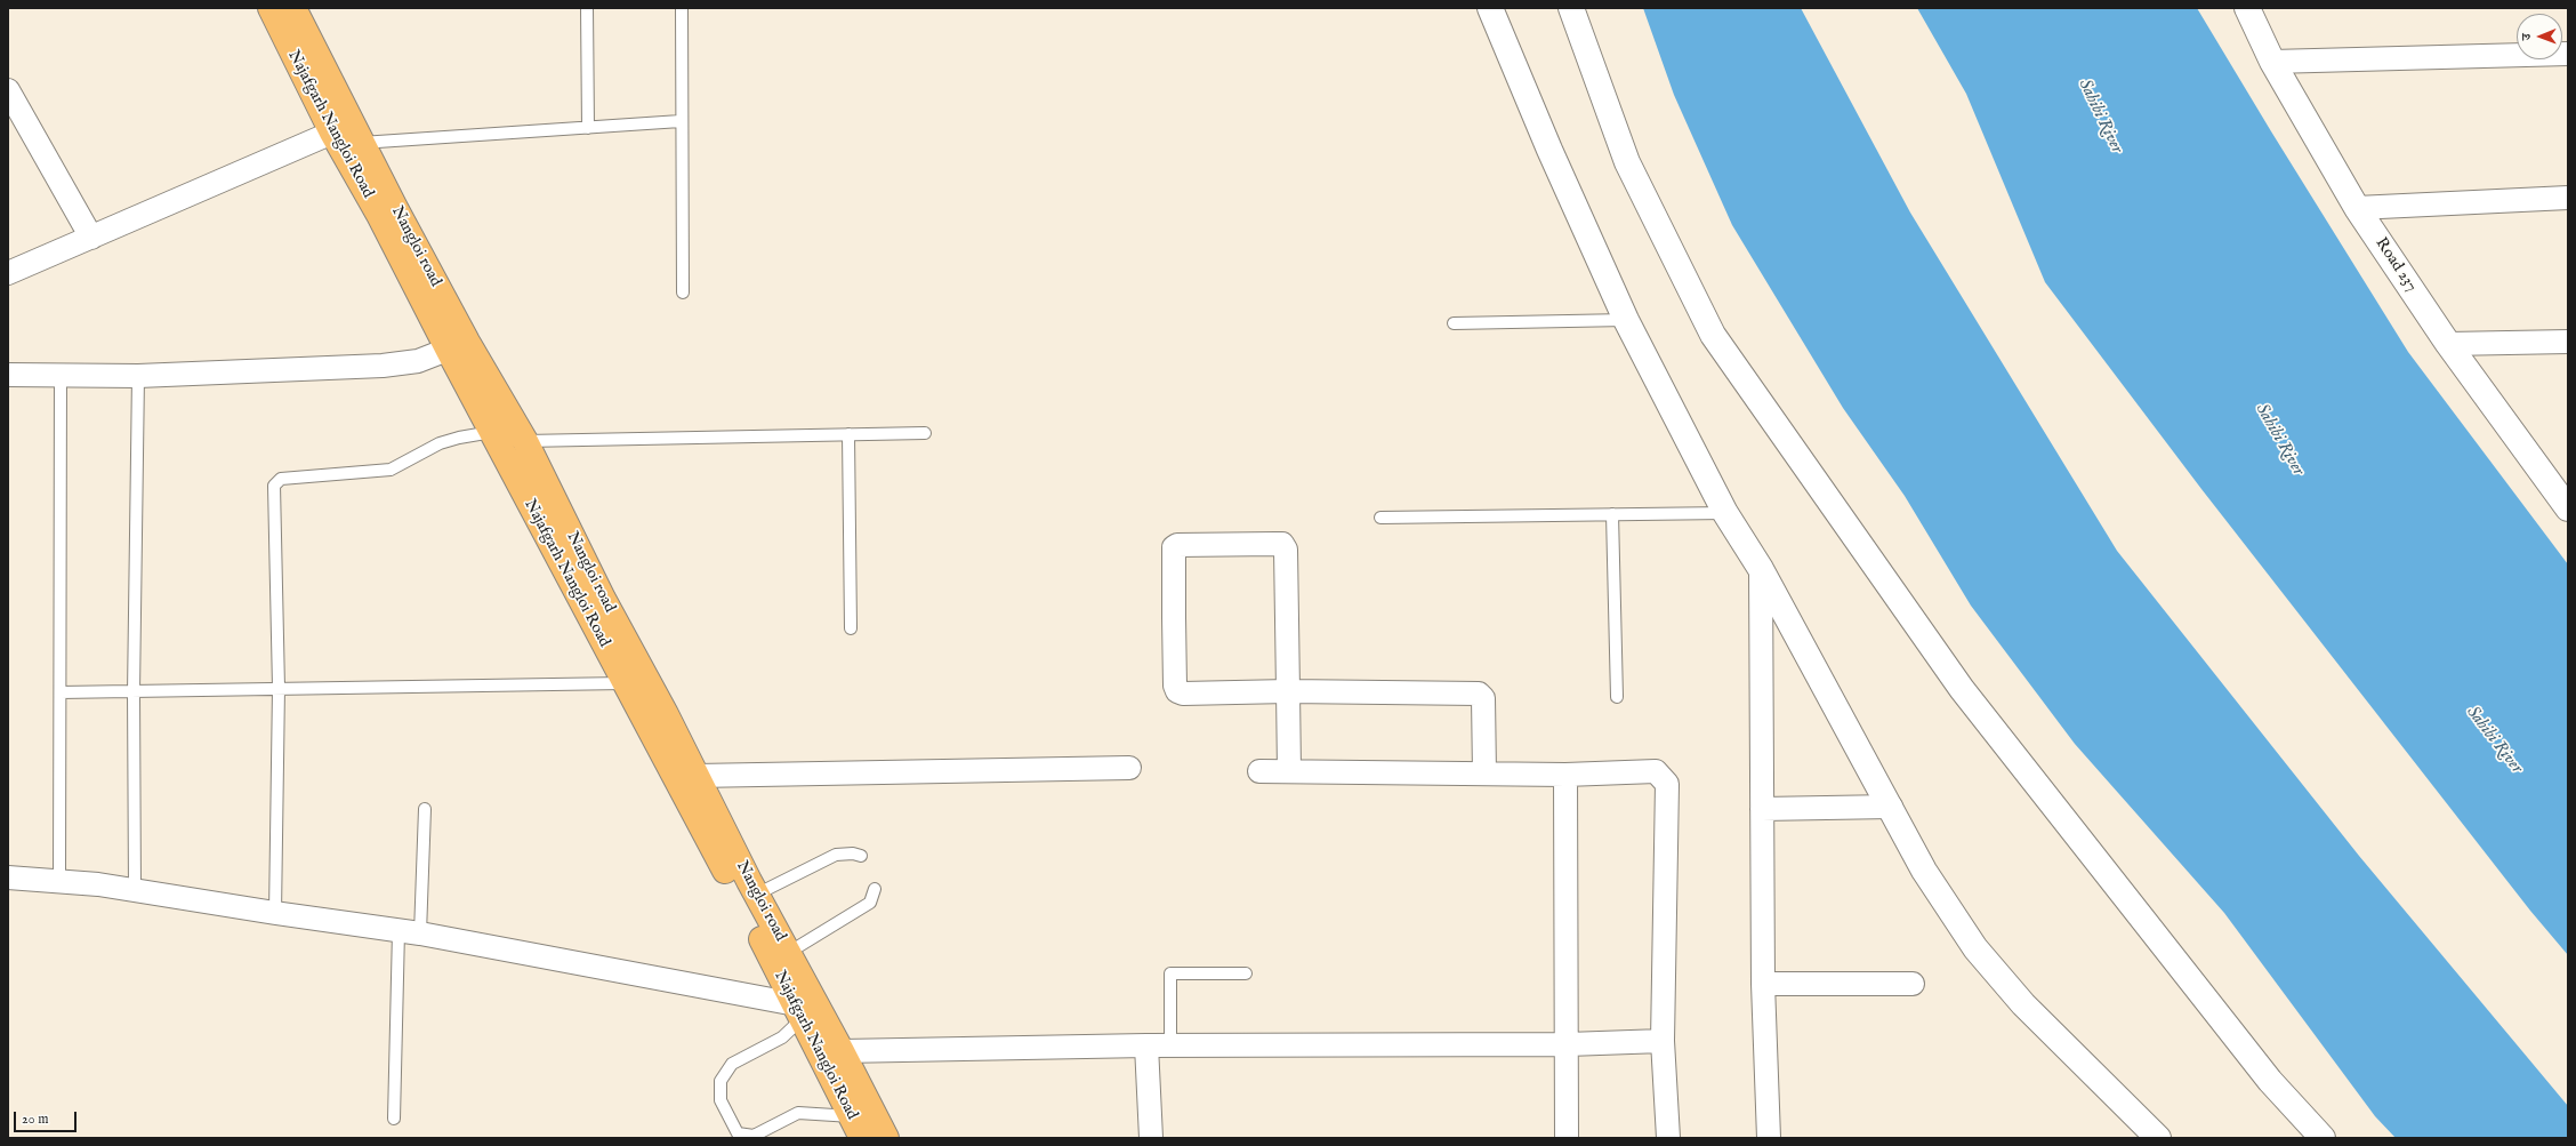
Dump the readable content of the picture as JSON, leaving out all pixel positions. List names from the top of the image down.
{
  "streets": {
    "main road": ["Najafgarh Nangloi Road", "Nangloi road"],
    "street": ["Road 237"]
  },
  "crossings": [
    ["Najafgarh Nangloi Road", "Nangloi road"]
  ],
  "water": ["Sahibi River"],
  "scale_bar": "20 m",
  "north": "left"
}
